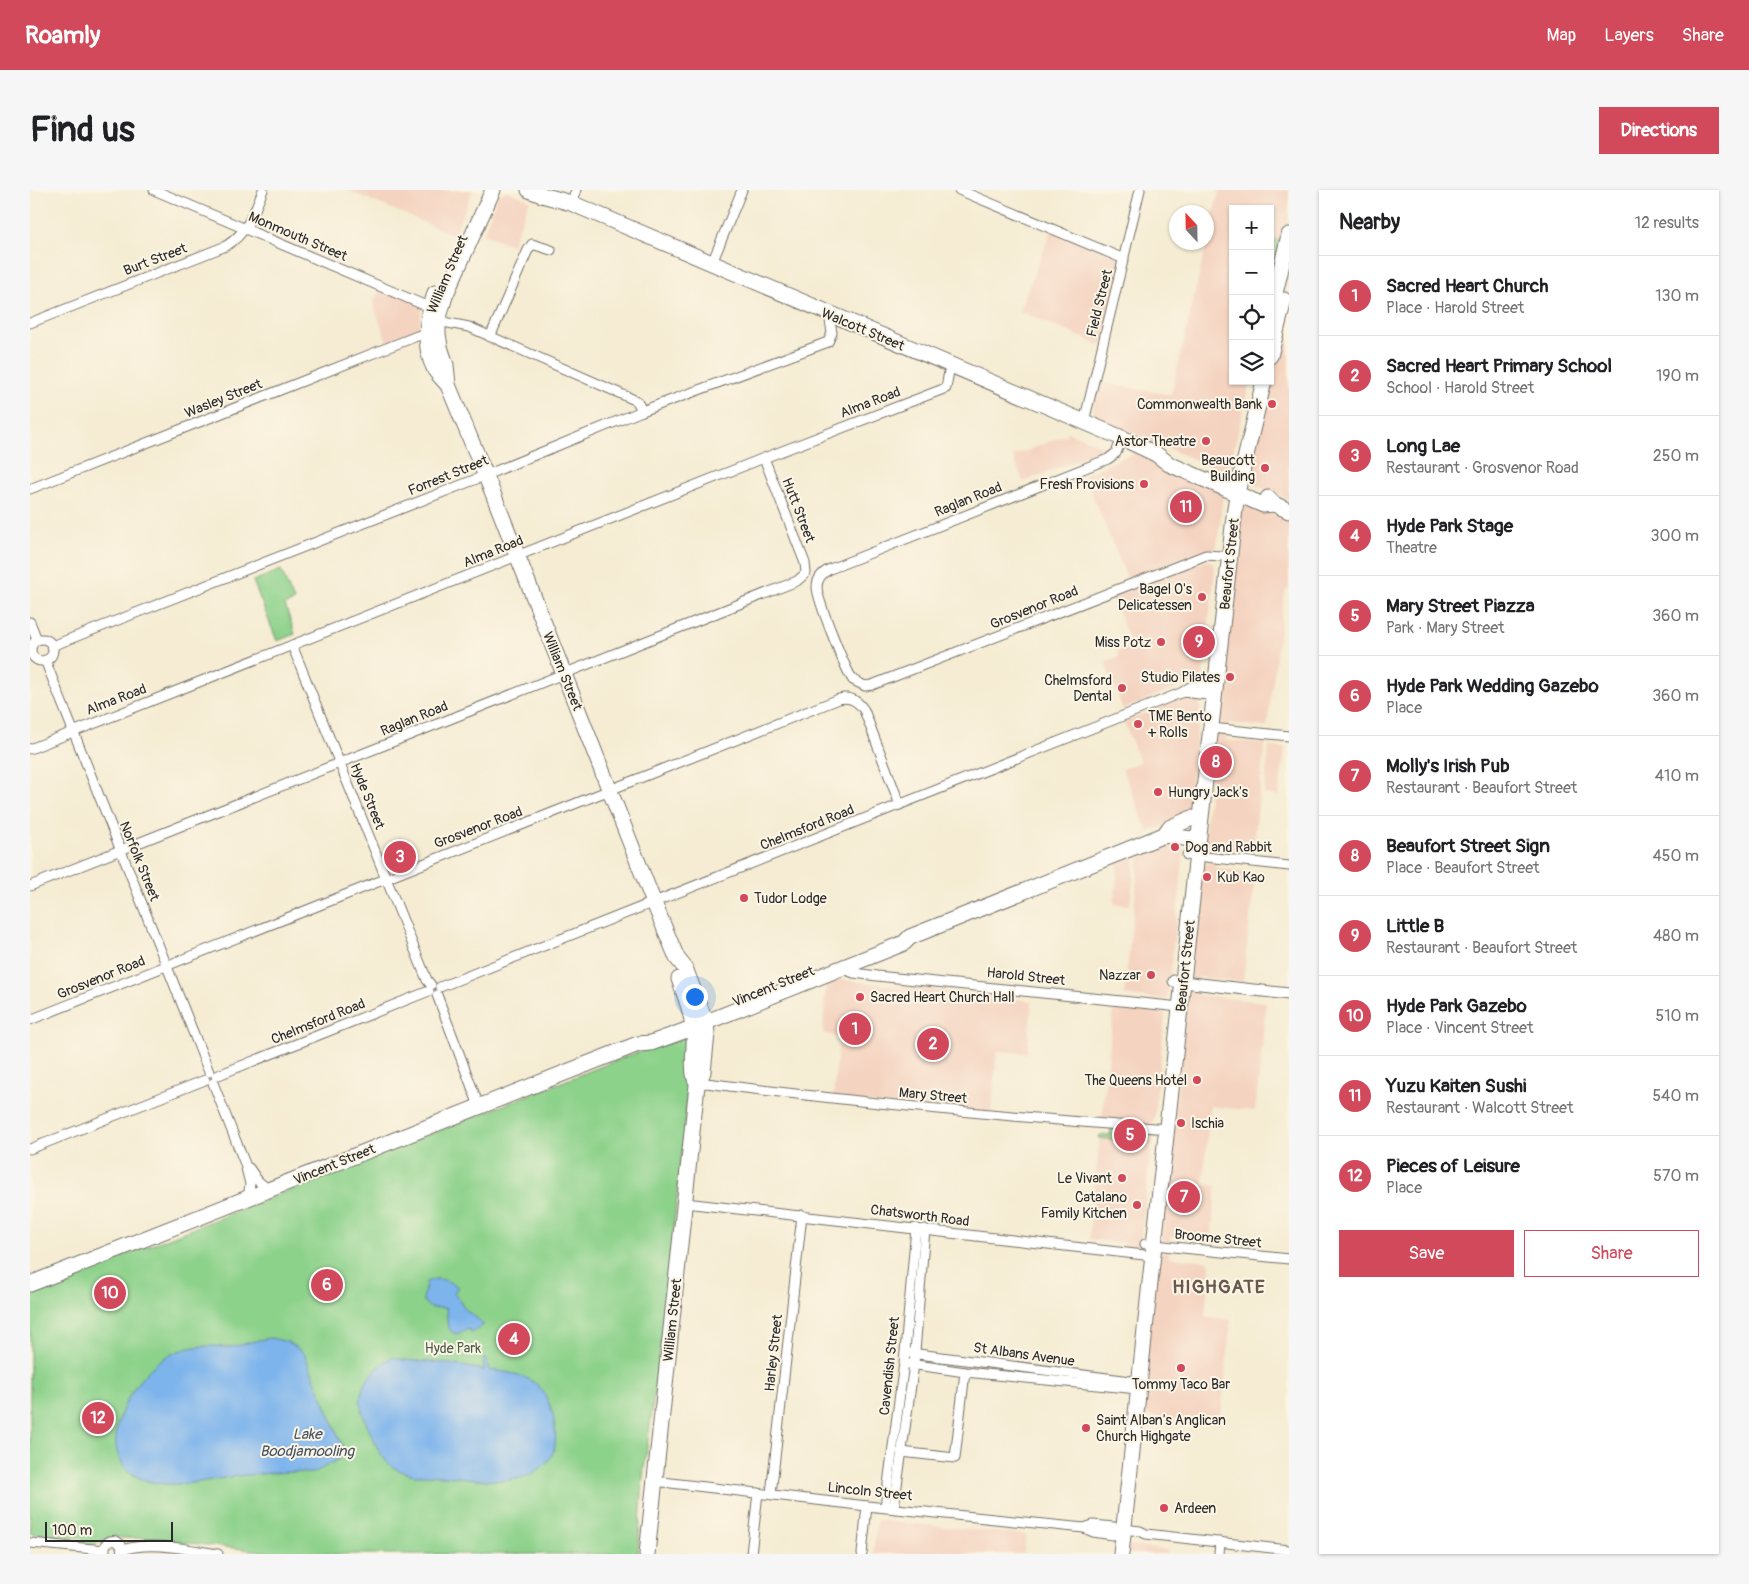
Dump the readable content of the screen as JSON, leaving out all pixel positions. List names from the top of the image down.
{
  "streets": {
    "main road": [
      "William Street",
      "Walcott Street",
      "Beaufort Street",
      "Vincent Street"
    ],
    "street": [
      "Monmouth Street",
      "Burt Street",
      "Field Street",
      "Wasley Street",
      "Alma Road",
      "Forrest Street",
      "Raglan Road",
      "Hutt Street",
      "Grosvenor Road",
      "Hyde Street",
      "Chelmsford Road",
      "Norfolk Street",
      "Harold Street",
      "Mary Street",
      "Chatsworth Road",
      "Broome Street",
      "Harley Street",
      "St Albans Avenue",
      "Cavendish Street",
      "Lincoln Street"
    ]
  },
  "crossings": [
    ["Monmouth Street", "Burt Street"],
    ["Monmouth Street", "William Street"],
    ["Monmouth Street", "Forrest Street"],
    ["William Street", "Wasley Street"],
    ["William Street", "Alma Road"],
    ["William Street", "Forrest Street"],
    ["William Street", "Raglan Road"],
    ["William Street", "Grosvenor Road"],
    ["William Street", "Chelmsford Road"],
    ["William Street", "Vincent Street"],
    ["William Street", "Mary Street"],
    ["William Street", "Chatsworth Road"],
    ["William Street", "Lincoln Street"],
    ["Field Street", "Walcott Street"],
    ["Walcott Street", "Alma Road"],
    ["Walcott Street", "Forrest Street"],
    ["Walcott Street", "Raglan Road"],
    ["Walcott Street", "Beaufort Street"],
    ["Alma Road", "Hutt Street"],
    ["Alma Road", "Hyde Street"],
    ["Alma Road", "Norfolk Street"],
    ["Forrest Street", "Norfolk Street"],
    ["Raglan Road", "Hutt Street"],
    ["Raglan Road", "Grosvenor Road"],
    ["Raglan Road", "Hyde Street"],
    ["Raglan Road", "Norfolk Street"],
    ["Beaufort Street", "Grosvenor Road"],
    ["Beaufort Street", "Chelmsford Road"],
    ["Beaufort Street", "Harold Street"],
    ["Beaufort Street", "Vincent Street"],
    ["Beaufort Street", "Mary Street"],
    ["Beaufort Street", "Chatsworth Road"],
    ["Beaufort Street", "Broome Street"],
    ["Beaufort Street", "St Albans Avenue"],
    ["Beaufort Street", "Lincoln Street"],
    ["Grosvenor Road", "Hyde Street"],
    ["Grosvenor Road", "Chelmsford Road"],
    ["Grosvenor Road", "Norfolk Street"],
    ["Hyde Street", "Chelmsford Road"],
    ["Hyde Street", "Vincent Street"],
    ["Chelmsford Road", "Norfolk Street"],
    ["Norfolk Street", "Vincent Street"],
    ["Harold Street", "Vincent Street"],
    ["Chatsworth Road", "Broome Street"],
    ["Chatsworth Road", "Harley Street"],
    ["Chatsworth Road", "Cavendish Street"],
    ["Harley Street", "Lincoln Street"],
    ["St Albans Avenue", "Cavendish Street"],
    ["Cavendish Street", "Lincoln Street"]
  ],
  "districts": ["HIGHGATE"],
  "water": ["Lake Boodjamooling"],
  "parks": ["Hyde Park"],
  "places": [
    "Commonwealth Bank",
    "Astor Theatre",
    "Beaucott Building",
    "Fresh Provisions",
    "Bagel O's Delicatessen",
    "Miss Potz",
    "Studio Pilates",
    "Chelmsford Dental",
    "TME Bento + Rolls",
    "Hungry Jack's",
    "Dog and Rabbit",
    "Kub Kao",
    "Tudor Lodge",
    "Nazzar",
    "Sacred Heart Church Hall",
    "The Queens Hotel",
    "Ischia",
    "Le Vivant",
    "Catalano Family Kitchen",
    "Tommy Taco Bar",
    "Saint Alban's Anglican Church Highgate",
    "Ardeen"
  ],
  "scale_bar": "100 m",
  "north": "top",
  "page": {
    "header": "Roamly",
    "nav": ["Map", "Layers", "Share"],
    "buttons": [
      "Directions",
      ["Save", "Share"]
    ],
    "title": "Find us",
    "heading": ["Nearby", "12 results"],
    "map_buttons": ["+", "−"],
    "list": [
      {
        "mark": "1",
        "name": "Sacred Heart Church",
        "note": "Place · Harold Street",
        "value": "130 m"
      },
      {
        "mark": "2",
        "name": "Sacred Heart Primary School",
        "note": "School · Harold Street",
        "value": "190 m"
      },
      {
        "mark": "3",
        "name": "Long Lae",
        "note": "Restaurant · Grosvenor Road",
        "value": "250 m"
      },
      {
        "mark": "4",
        "name": "Hyde Park Stage",
        "note": "Theatre",
        "value": "300 m"
      },
      {
        "mark": "5",
        "name": "Mary Street Piazza",
        "note": "Park · Mary Street",
        "value": "360 m"
      },
      {
        "mark": "6",
        "name": "Hyde Park Wedding Gazebo",
        "note": "Place",
        "value": "360 m"
      },
      {
        "mark": "7",
        "name": "Molly's Irish Pub",
        "note": "Restaurant · Beaufort Street",
        "value": "410 m"
      },
      {
        "mark": "8",
        "name": "Beaufort Street Sign",
        "note": "Place · Beaufort Street",
        "value": "450 m"
      },
      {
        "mark": "9",
        "name": "Little B",
        "note": "Restaurant · Beaufort Street",
        "value": "480 m"
      },
      {
        "mark": "10",
        "name": "Hyde Park Gazebo",
        "note": "Place · Vincent Street",
        "value": "510 m"
      },
      {
        "mark": "11",
        "name": "Yuzu Kaiten Sushi",
        "note": "Restaurant · Walcott Street",
        "value": "540 m"
      },
      {
        "mark": "12",
        "name": "Pieces of Leisure",
        "note": "Place",
        "value": "570 m"
      }
    ],
    "pins": [
      "11",
      "9",
      "8",
      "3",
      "1",
      "2",
      "5",
      "7",
      "6",
      "10",
      "4",
      "12"
    ],
    "scale": "100 m"
  }
}
